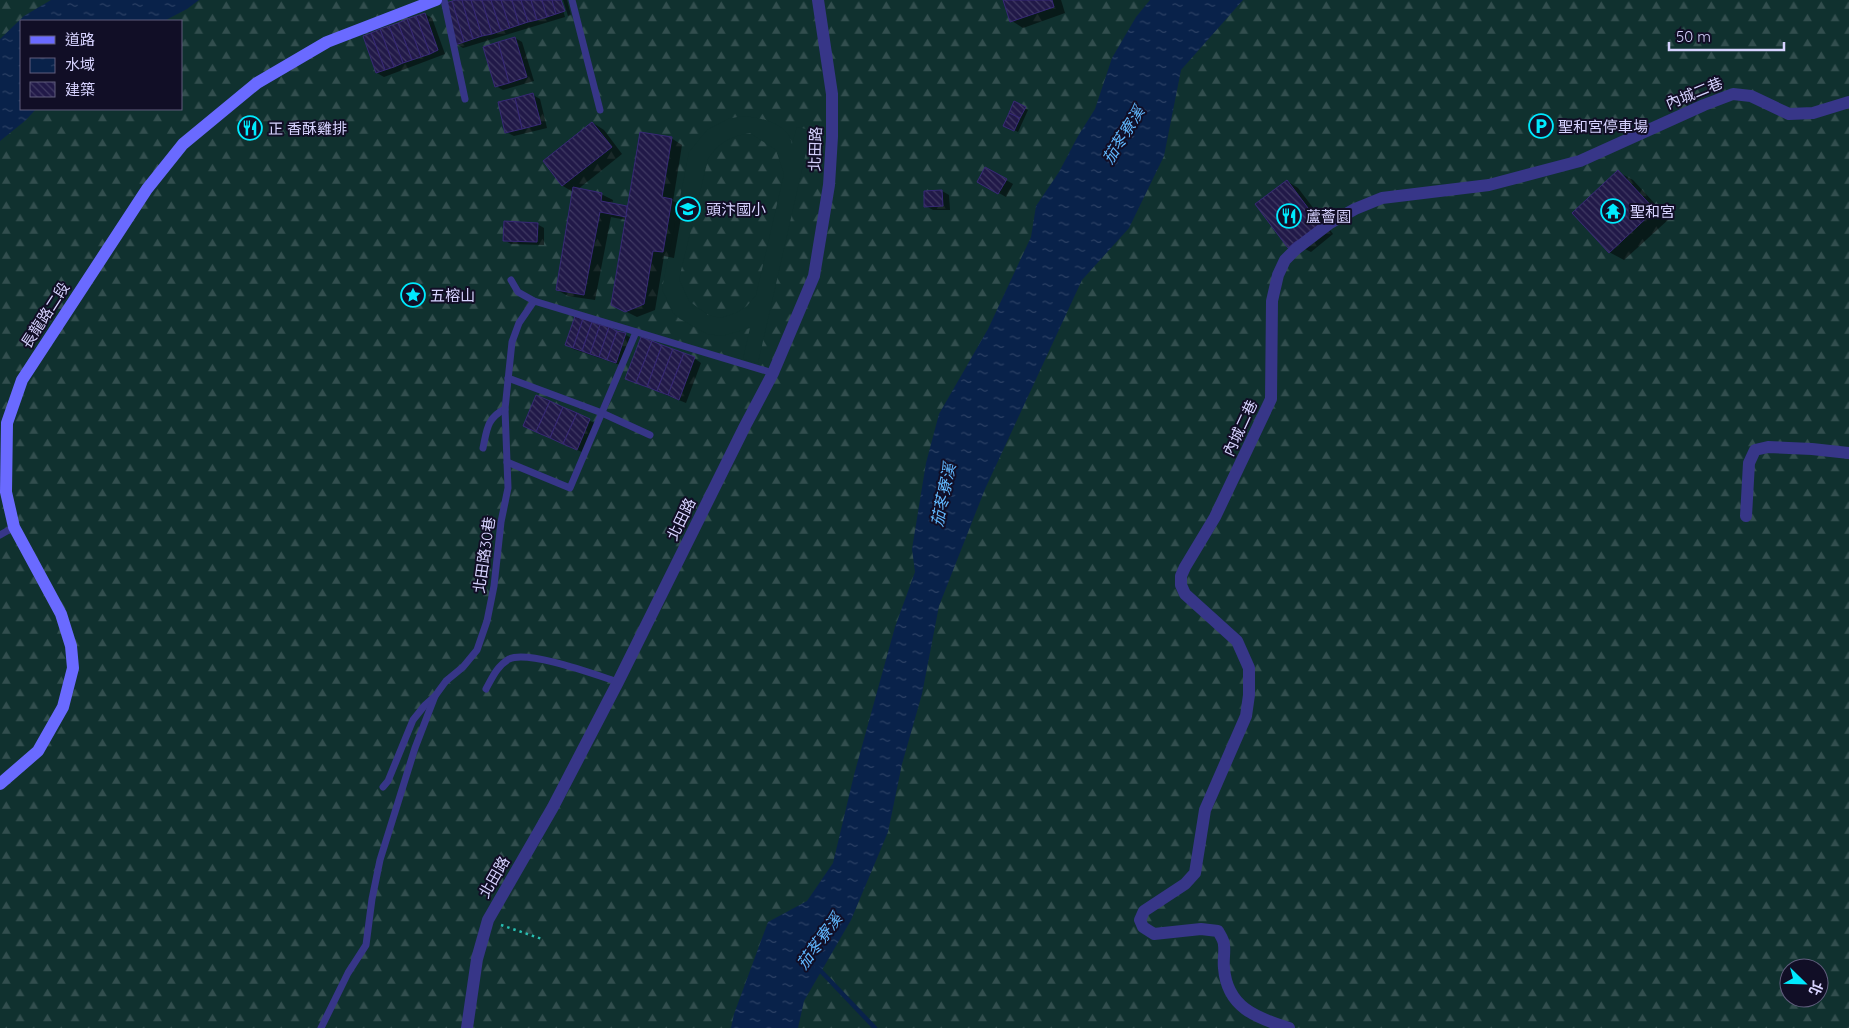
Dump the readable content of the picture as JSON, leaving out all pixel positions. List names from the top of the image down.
{
  "streets": {
    "main road": ["長龍路二段"],
    "street": ["內城二巷", "北田路"],
    "lane": ["北田路30巷"]
  },
  "water": ["茄苳寮溪"],
  "places": {
    "parking": ["聖和宮停車場"],
    "restaurant": ["正 香酥雞排", "蘆薈園"],
    "school or university": ["頭汴國小"],
    "temple": ["聖和宮"],
    "place": ["五榕山"]
  },
  "legend": ["道路", "水域", "建築"],
  "scale_bar": "50 m",
  "north": "bottom right"
}
